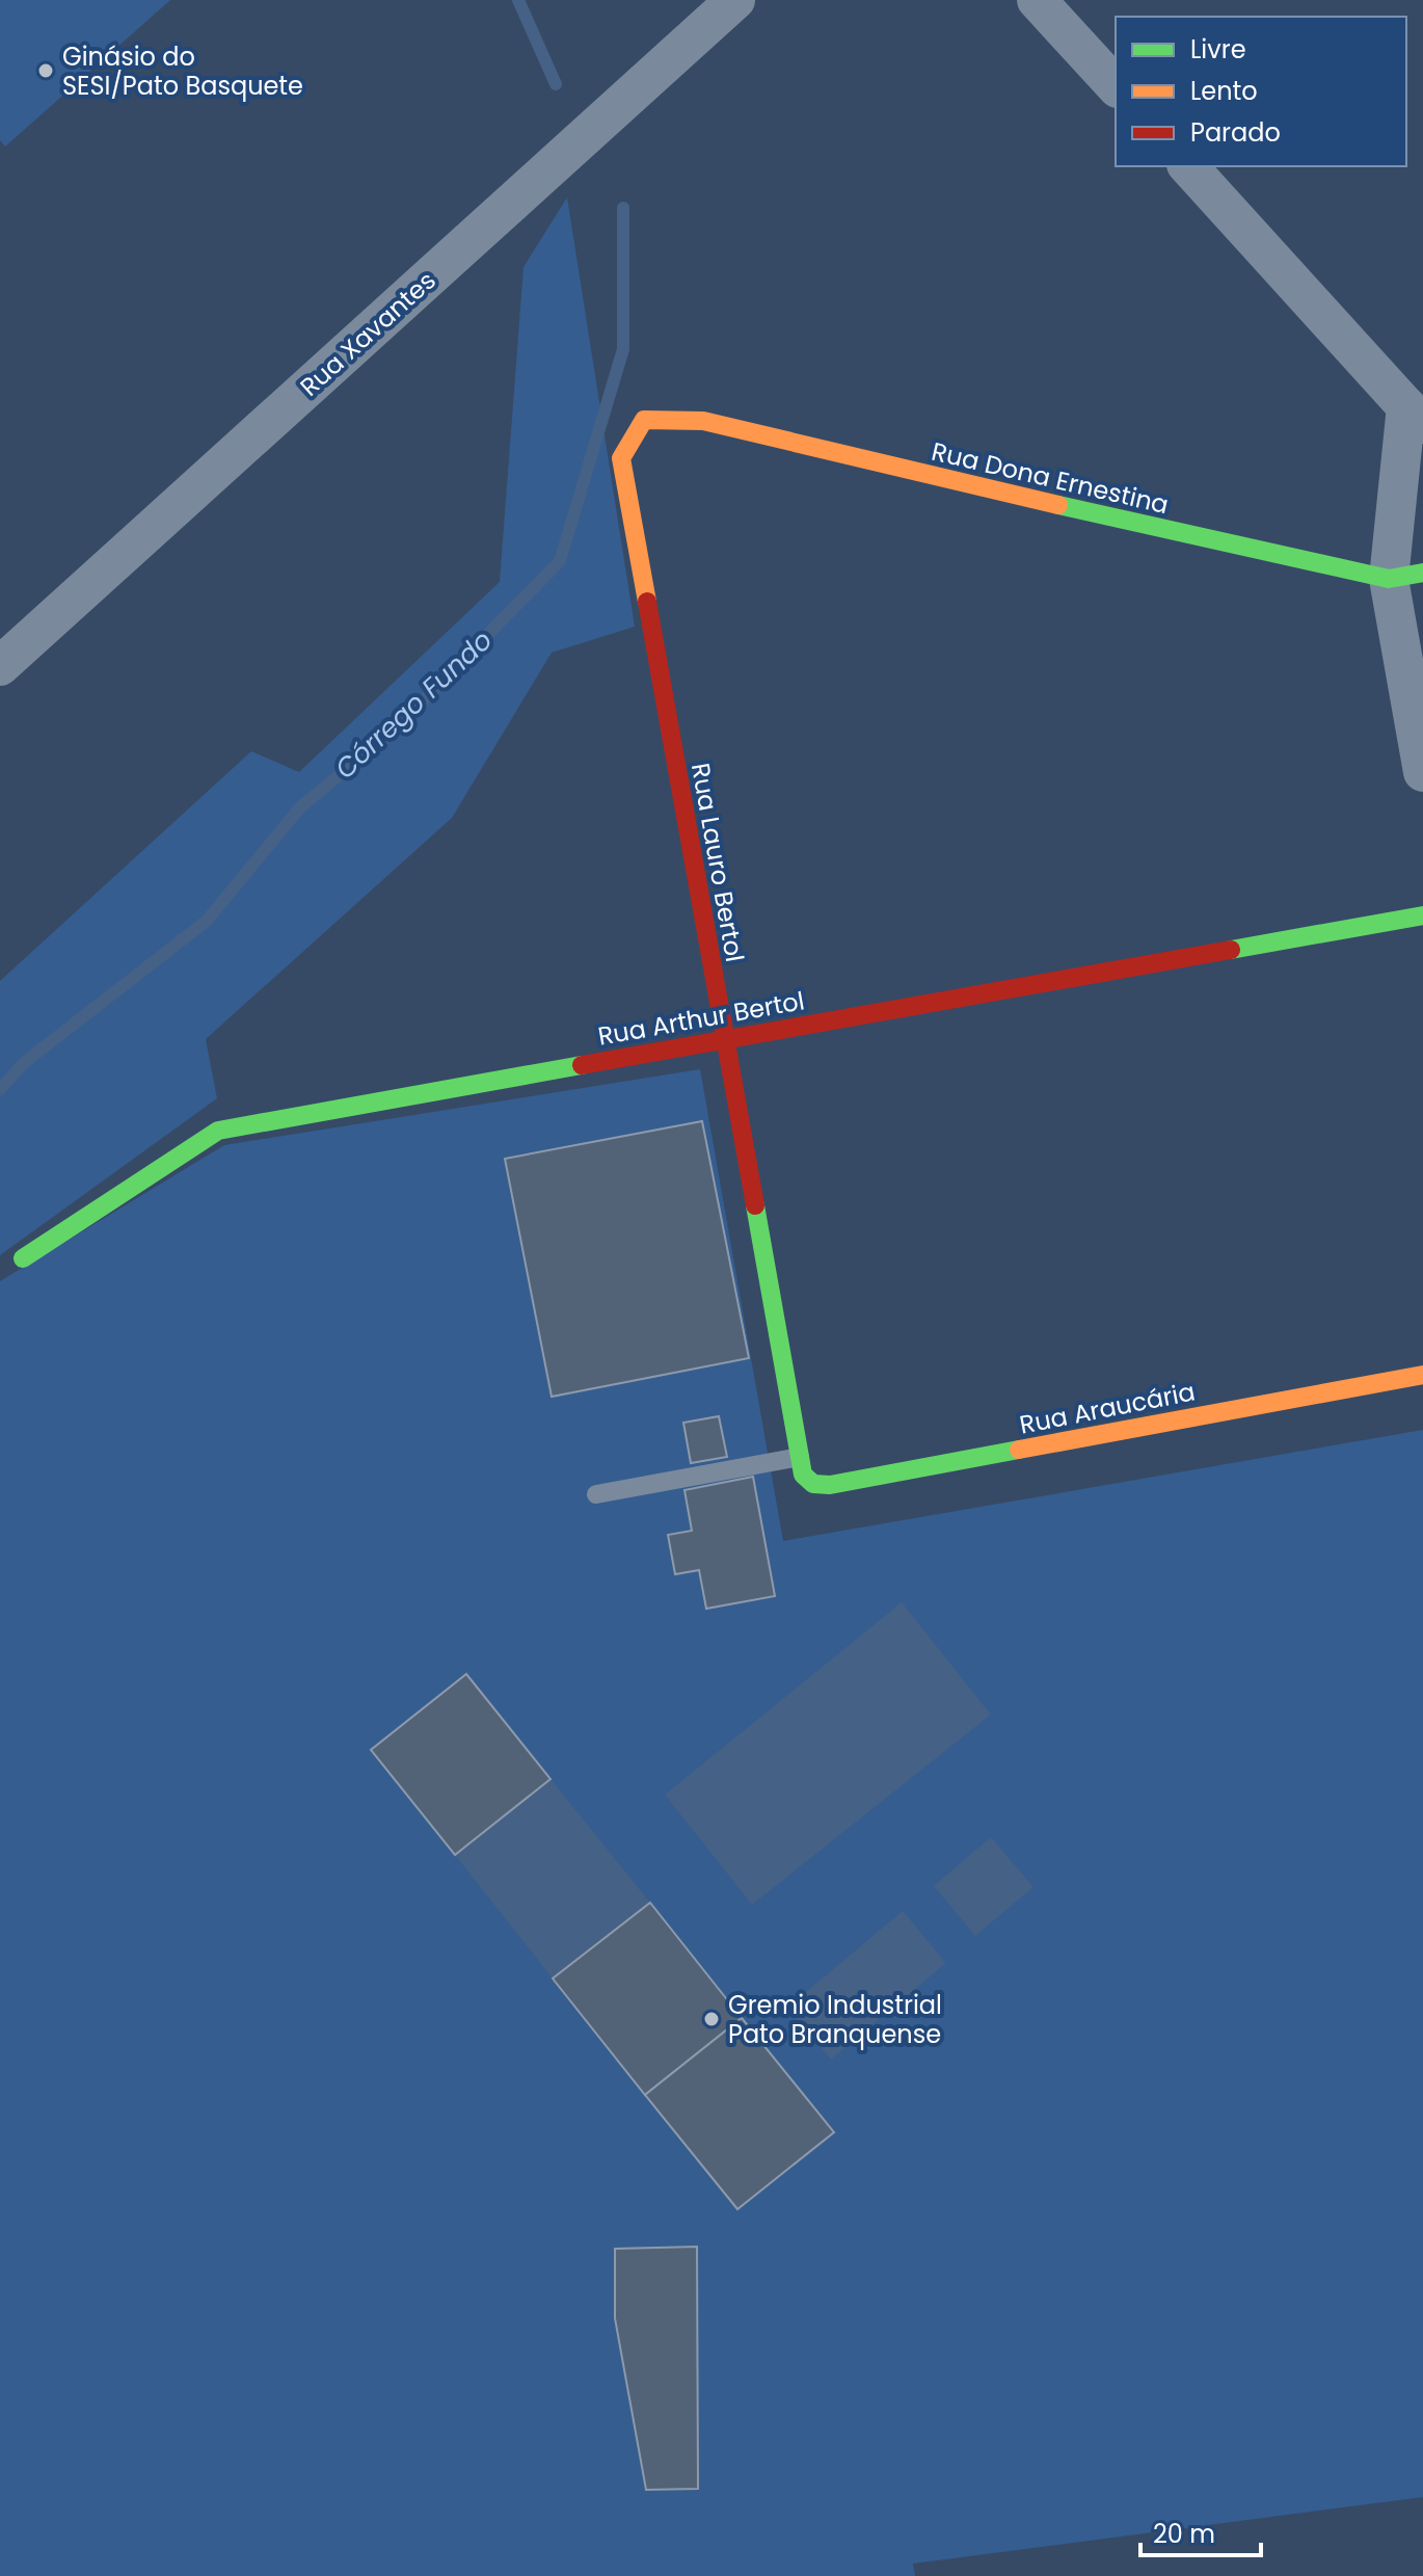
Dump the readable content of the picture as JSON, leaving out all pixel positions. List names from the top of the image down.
{
  "streets": {
    "street": [
      "Rua Xavantes",
      "Rua Dona Ernestina",
      "Rua Lauro Bertol",
      "Rua Arthur Bertol",
      "Rua Araucária"
    ]
  },
  "crossings": [
    ["Rua Dona Ernestina", "Rua Lauro Bertol"],
    ["Rua Lauro Bertol", "Rua Arthur Bertol"],
    ["Rua Lauro Bertol", "Rua Araucária"]
  ],
  "water": ["Córrego Fundo"],
  "places": ["Ginásio do SESI/Pato Basquete", "Gremio Industrial Pato Branquense"],
  "legend": ["Livre", "Lento", "Parado"],
  "scale_bar": "20 m"
}
